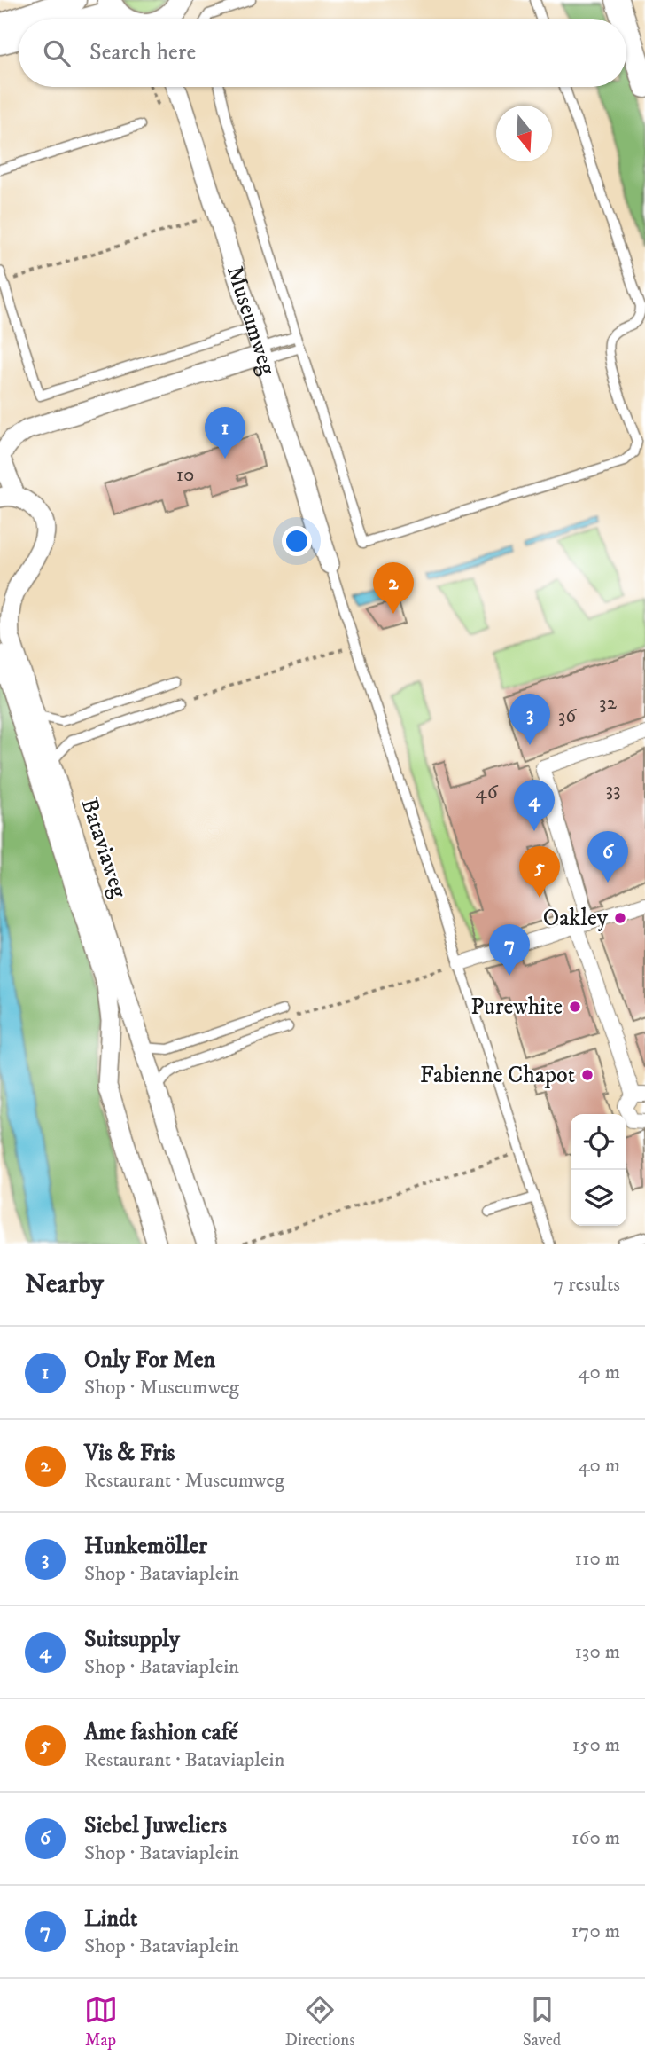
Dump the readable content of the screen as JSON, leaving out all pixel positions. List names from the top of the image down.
{
  "streets": {
    "street": ["Museumweg", "Bataviaweg"]
  },
  "places": ["Oakley", "Purewhite", "Fabienne Chapot"],
  "house_numbers": [
    "10",
    "32",
    "36",
    "33",
    "46"
  ],
  "north": "bottom",
  "page": {
    "search": "Search here",
    "pins": [
      "1",
      "2",
      "3",
      "4",
      "6",
      "5",
      "7"
    ],
    "heading": ["Nearby", "7 results"],
    "list": [
      {
        "mark": "1",
        "name": "Only For Men",
        "note": "Shop · Museumweg",
        "value": "40 m"
      },
      {
        "mark": "2",
        "name": "Vis & Fris",
        "note": "Restaurant · Museumweg",
        "value": "40 m"
      },
      {
        "mark": "3",
        "name": "Hunkemöller",
        "note": "Shop · Bataviaplein",
        "value": "110 m"
      },
      {
        "mark": "4",
        "name": "Suitsupply",
        "note": "Shop · Bataviaplein",
        "value": "130 m"
      },
      {
        "mark": "5",
        "name": "Ame fashion café",
        "note": "Restaurant · Bataviaplein",
        "value": "150 m"
      },
      {
        "mark": "6",
        "name": "Siebel Juweliers",
        "note": "Shop · Bataviaplein",
        "value": "160 m"
      },
      {
        "mark": "7",
        "name": "Lindt",
        "note": "Shop · Bataviaplein",
        "value": "170 m"
      }
    ],
    "nav": ["Map", "Directions", "Saved"]
  }
}
